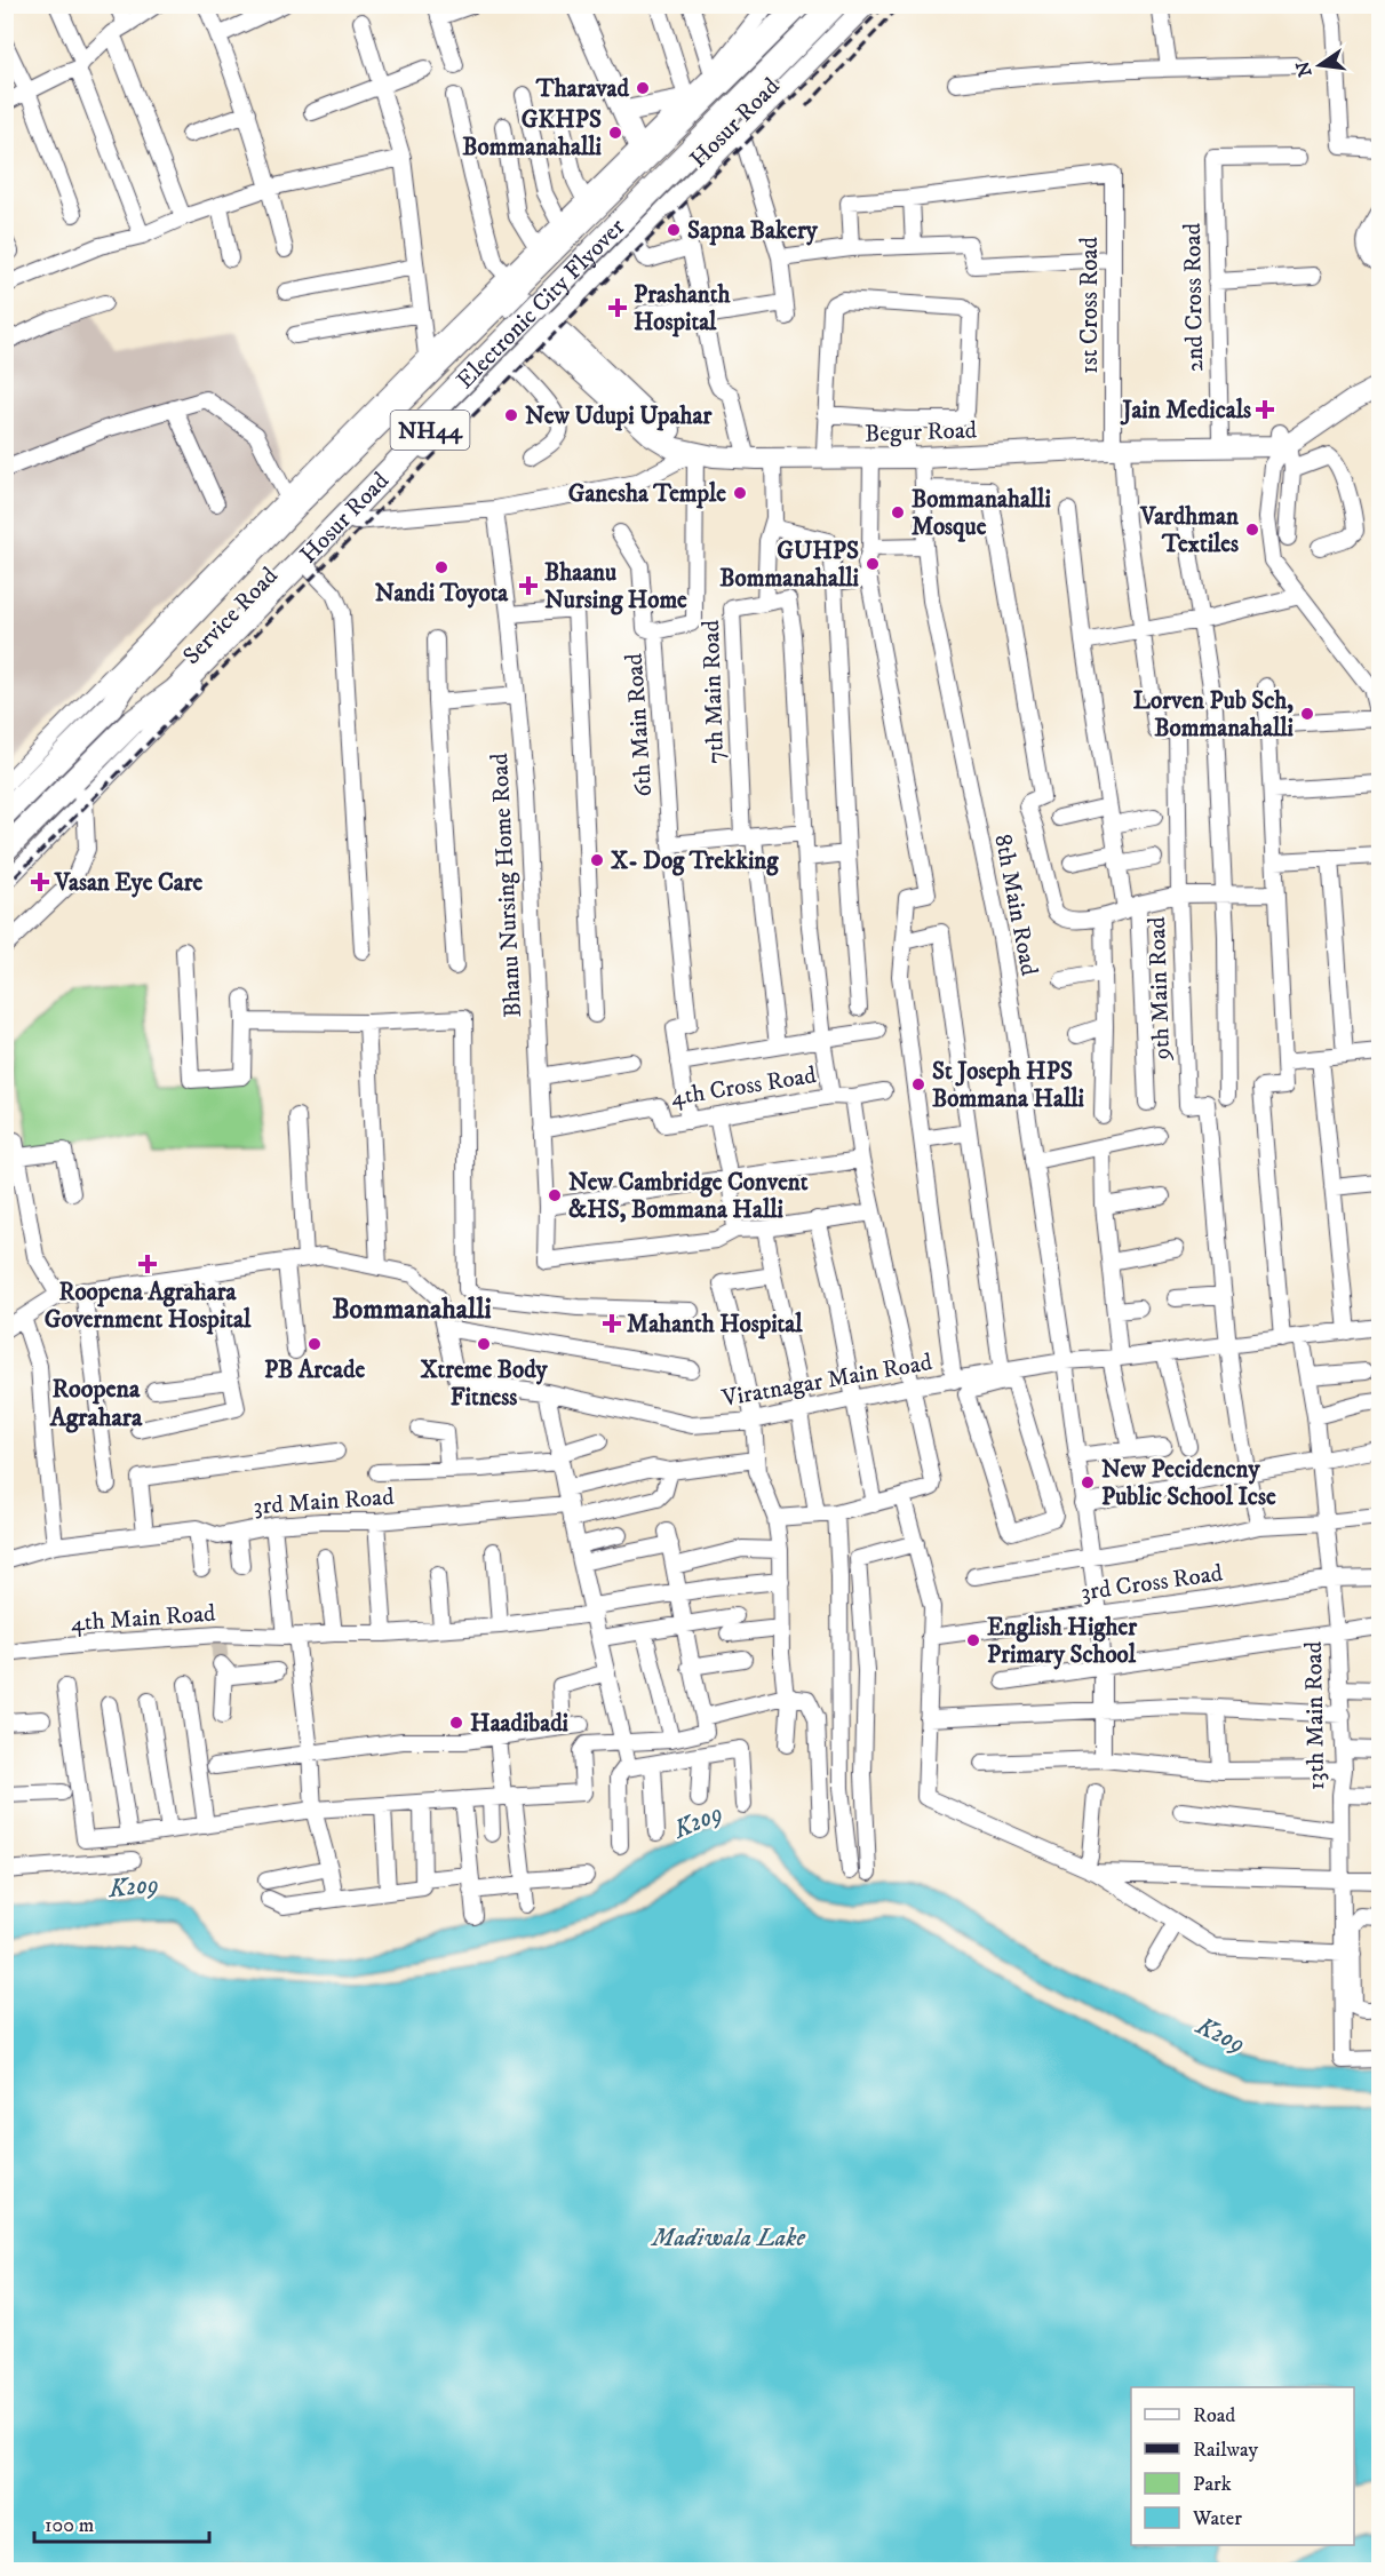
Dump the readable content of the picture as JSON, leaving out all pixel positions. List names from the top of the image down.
{
  "streets": {
    "highway": ["Hosur Road", "Electronic City Flyover", "NH44"],
    "main road": ["Begur Road"],
    "street": [
      "2nd Cross Road",
      "1st Cross Road",
      "Service Road",
      "7th Main Road",
      "6th Main Road",
      "Bhanu Nursing Home Road",
      "8th Main Road",
      "9th Main Road",
      "4th Cross Road",
      "Viratnagar Main Road",
      "3rd Main Road",
      "3rd Cross Road",
      "4th Main Road",
      "13th Main Road"
    ]
  },
  "crossings": [
    ["Hosur Road", "Electronic City Flyover"],
    ["Hosur Road", "Begur Road"],
    ["Hosur Road", "Service Road"],
    ["2nd Cross Road", "Begur Road"],
    ["1st Cross Road", "Begur Road"],
    ["1st Cross Road", "9th Main Road"],
    ["Begur Road", "Service Road"],
    ["Begur Road", "6th Main Road"],
    ["Begur Road", "8th Main Road"],
    ["Begur Road", "9th Main Road"],
    ["Bhanu Nursing Home Road", "4th Cross Road"],
    ["8th Main Road", "Viratnagar Main Road"],
    ["8th Main Road", "3rd Cross Road"],
    ["9th Main Road", "Viratnagar Main Road"],
    ["Viratnagar Main Road", "13th Main Road"],
    ["3rd Cross Road", "13th Main Road"]
  ],
  "districts": ["Bommanahalli", "Roopena Agrahara"],
  "water": ["K209", "Madiwala Lake"],
  "places": {
    "other": [
      "Tharavad",
      "GKHPS Bommanahalli",
      "Sapna Bakery",
      "New Udupi Upahar",
      "Ganesha Temple",
      "Bommanahalli Mosque",
      "Vardhman Textiles",
      "GUHPS Bommanahalli",
      "Nandi Toyota",
      "Lorven Pub Sch, Bommanahalli",
      "X- Dog Trekking",
      "St Joseph HPS Bommana Halli",
      "New Cambridge Convent &HS, Bommana Halli",
      "PB Arcade",
      "Xtreme Body Fitness",
      "New Pecidencny Public School Icse",
      "English Higher Primary School",
      "Haadibadi"
    ],
    "health": [
      "Prashanth Hospital",
      "Jain Medicals",
      "Bhaanu Nursing Home",
      "Vasan Eye Care",
      "Roopena Agrahara Government Hospital",
      "Mahanth Hospital"
    ]
  },
  "legend": [
    "Road",
    "Railway",
    "Park",
    "Water"
  ],
  "scale_bar": "100 m",
  "north": "left"
}
